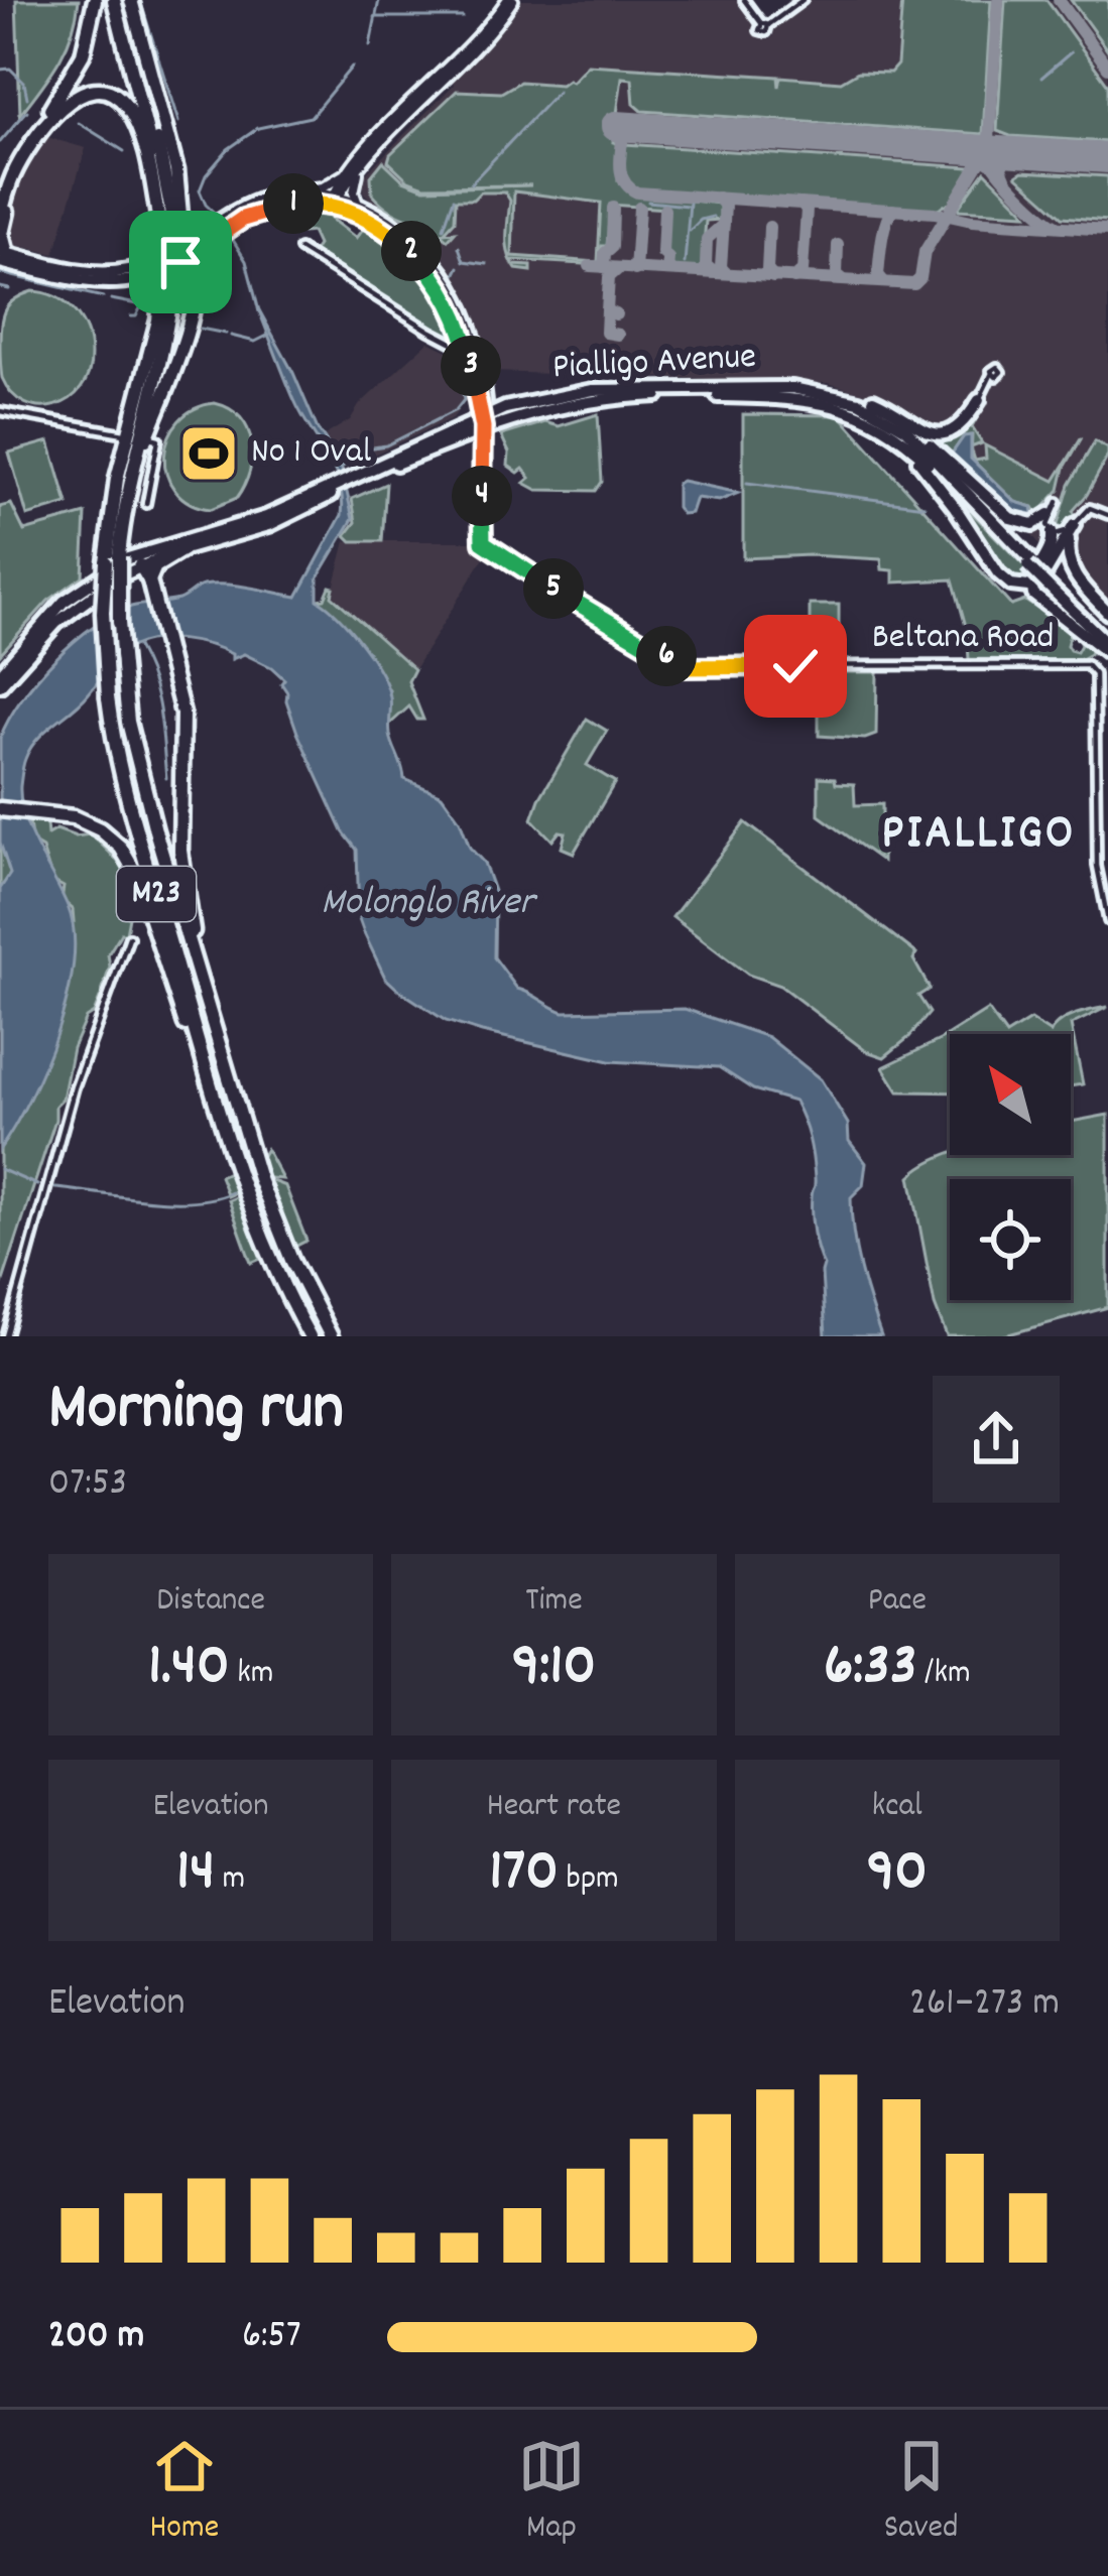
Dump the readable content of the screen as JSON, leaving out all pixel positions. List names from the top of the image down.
{
  "streets": {
    "highway": ["M23"],
    "main road": ["Pialligo Avenue"],
    "street": ["Beltana Road"]
  },
  "crossings": [
    ["Pialligo Avenue", "Beltana Road"]
  ],
  "districts": ["PIALLIGO"],
  "water": ["Molonglo River"],
  "places": {
    "sports": ["No 1 Oval"]
  },
  "north": "top left",
  "page": {
    "pins": [
      "1",
      "2",
      "3",
      "4",
      "5",
      "6"
    ],
    "heading": ["Morning run", "07:53"],
    "stats": [
      ["Distance", "1.40 km"],
      ["Time", "9:10"],
      ["Pace", "6:33 /km"],
      ["Elevation", "14 m"],
      ["Heart rate", "170 bpm"],
      ["kcal", "90"]
    ],
    "chart": ["Elevation", "261–273 m"],
    "list": [
      {
        "name": "200 m",
        "note": "6:57"
      }
    ],
    "tabs": ["Home", "Map", "Saved"]
  }
}
